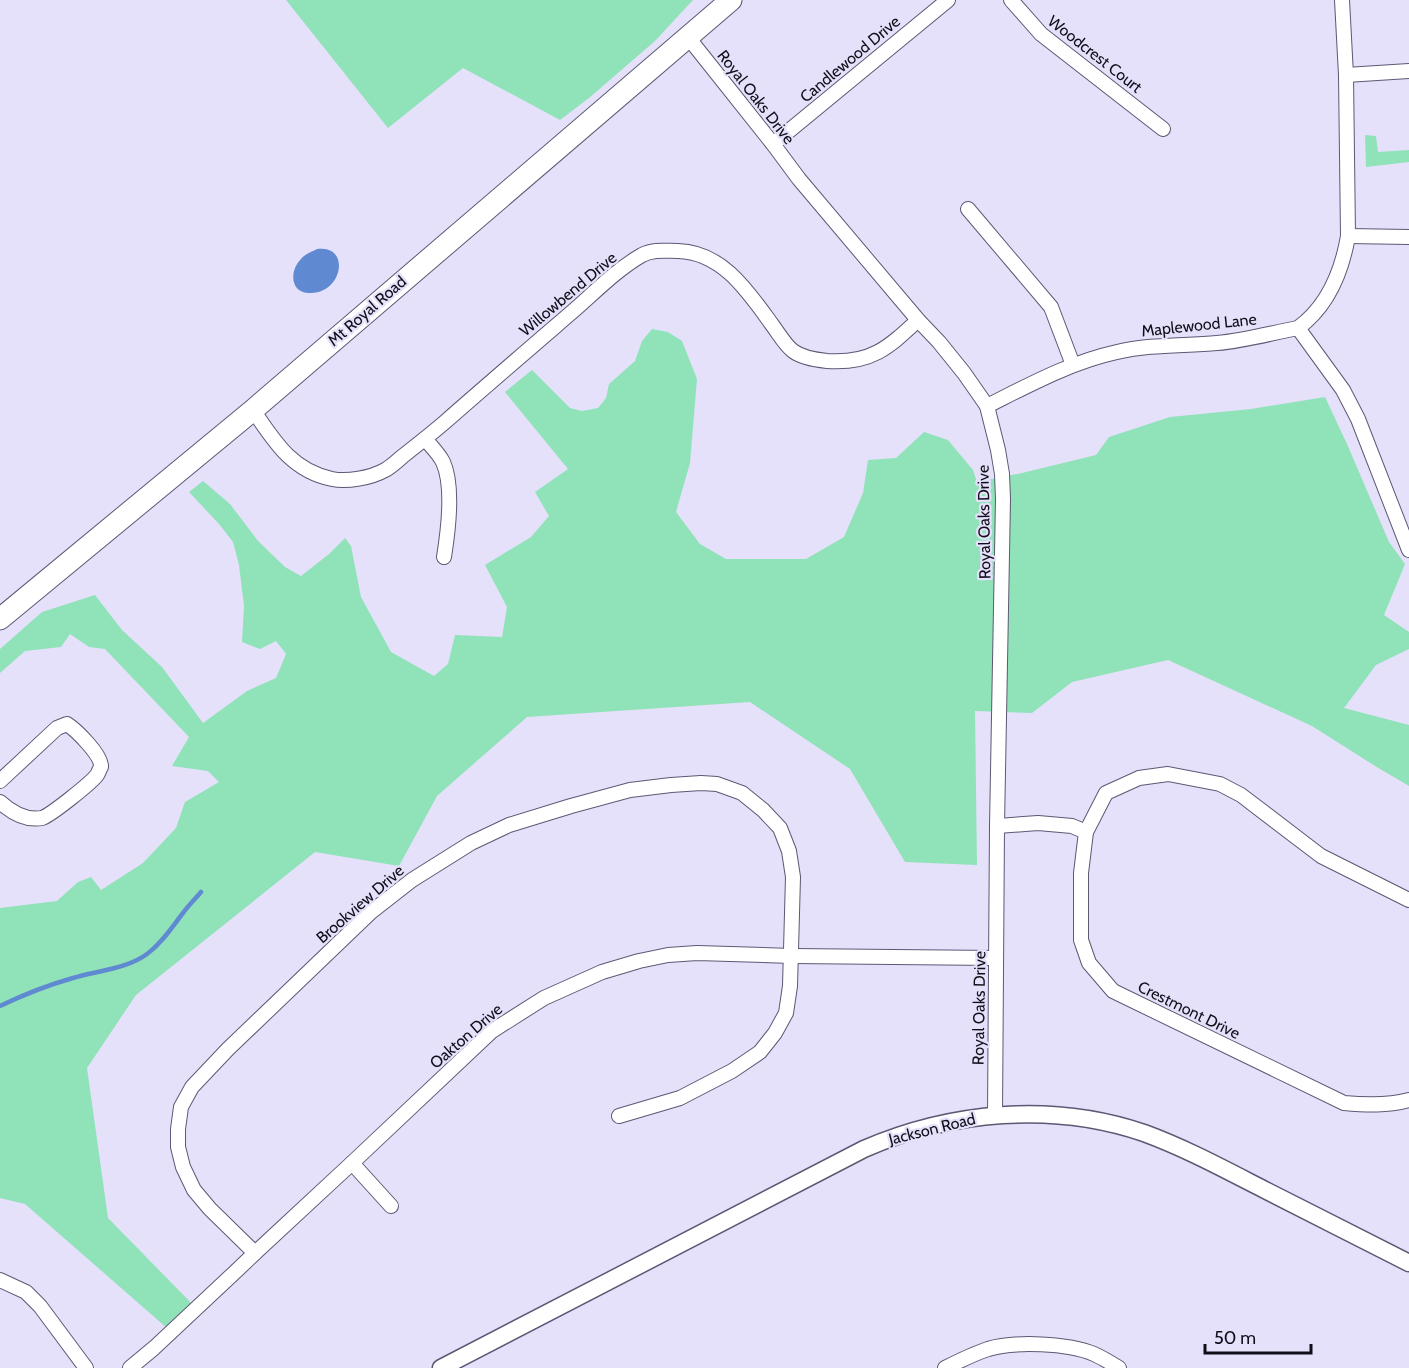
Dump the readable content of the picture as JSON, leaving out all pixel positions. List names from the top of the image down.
{
  "streets": {
    "main road": ["Mt Royal Road"],
    "street": [
      "Woodcrest Court",
      "Candlewood Drive",
      "Royal Oaks Drive",
      "Willowbend Drive",
      "Maplewood Lane",
      "Brookview Drive",
      "Crestmont Drive",
      "Oakton Drive",
      "Jackson Road"
    ]
  },
  "crossings": [
    ["Candlewood Drive", "Royal Oaks Drive"],
    ["Royal Oaks Drive", "Willowbend Drive"],
    ["Royal Oaks Drive", "Mt Royal Road"],
    ["Royal Oaks Drive", "Maplewood Lane"],
    ["Royal Oaks Drive", "Oakton Drive"],
    ["Royal Oaks Drive", "Jackson Road"],
    ["Willowbend Drive", "Mt Royal Road"],
    ["Brookview Drive", "Oakton Drive"]
  ],
  "scale_bar": "50 m"
}
